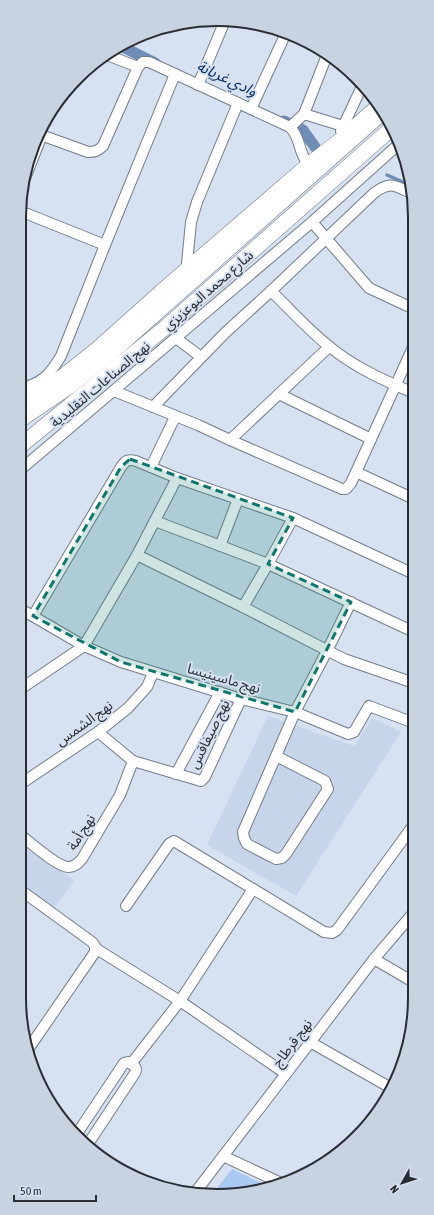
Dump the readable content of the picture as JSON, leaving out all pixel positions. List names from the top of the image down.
{
  "streets": {
    "highway": ["شارع محمد البوعزيزي"],
    "street": [
      "نهج الصناعات التقليدية",
      "نهج ماسينيسا",
      "نهج الشمس",
      "نهج صيفاقس",
      "نهج أمة",
      "نهج قرطاج"
    ]
  },
  "crossings": [
    ["نهج ماسينيسا", "نهج الشمس"],
    ["نهج ماسينيسا", "نهج صيفاقس"],
    ["نهج الشمس", "نهج صيفاقس"],
    ["نهج صيفاقس", "نهج أمة"]
  ],
  "water": ["وادي غريانة"],
  "scale_bar": "50 m",
  "north": "bottom left"
}
